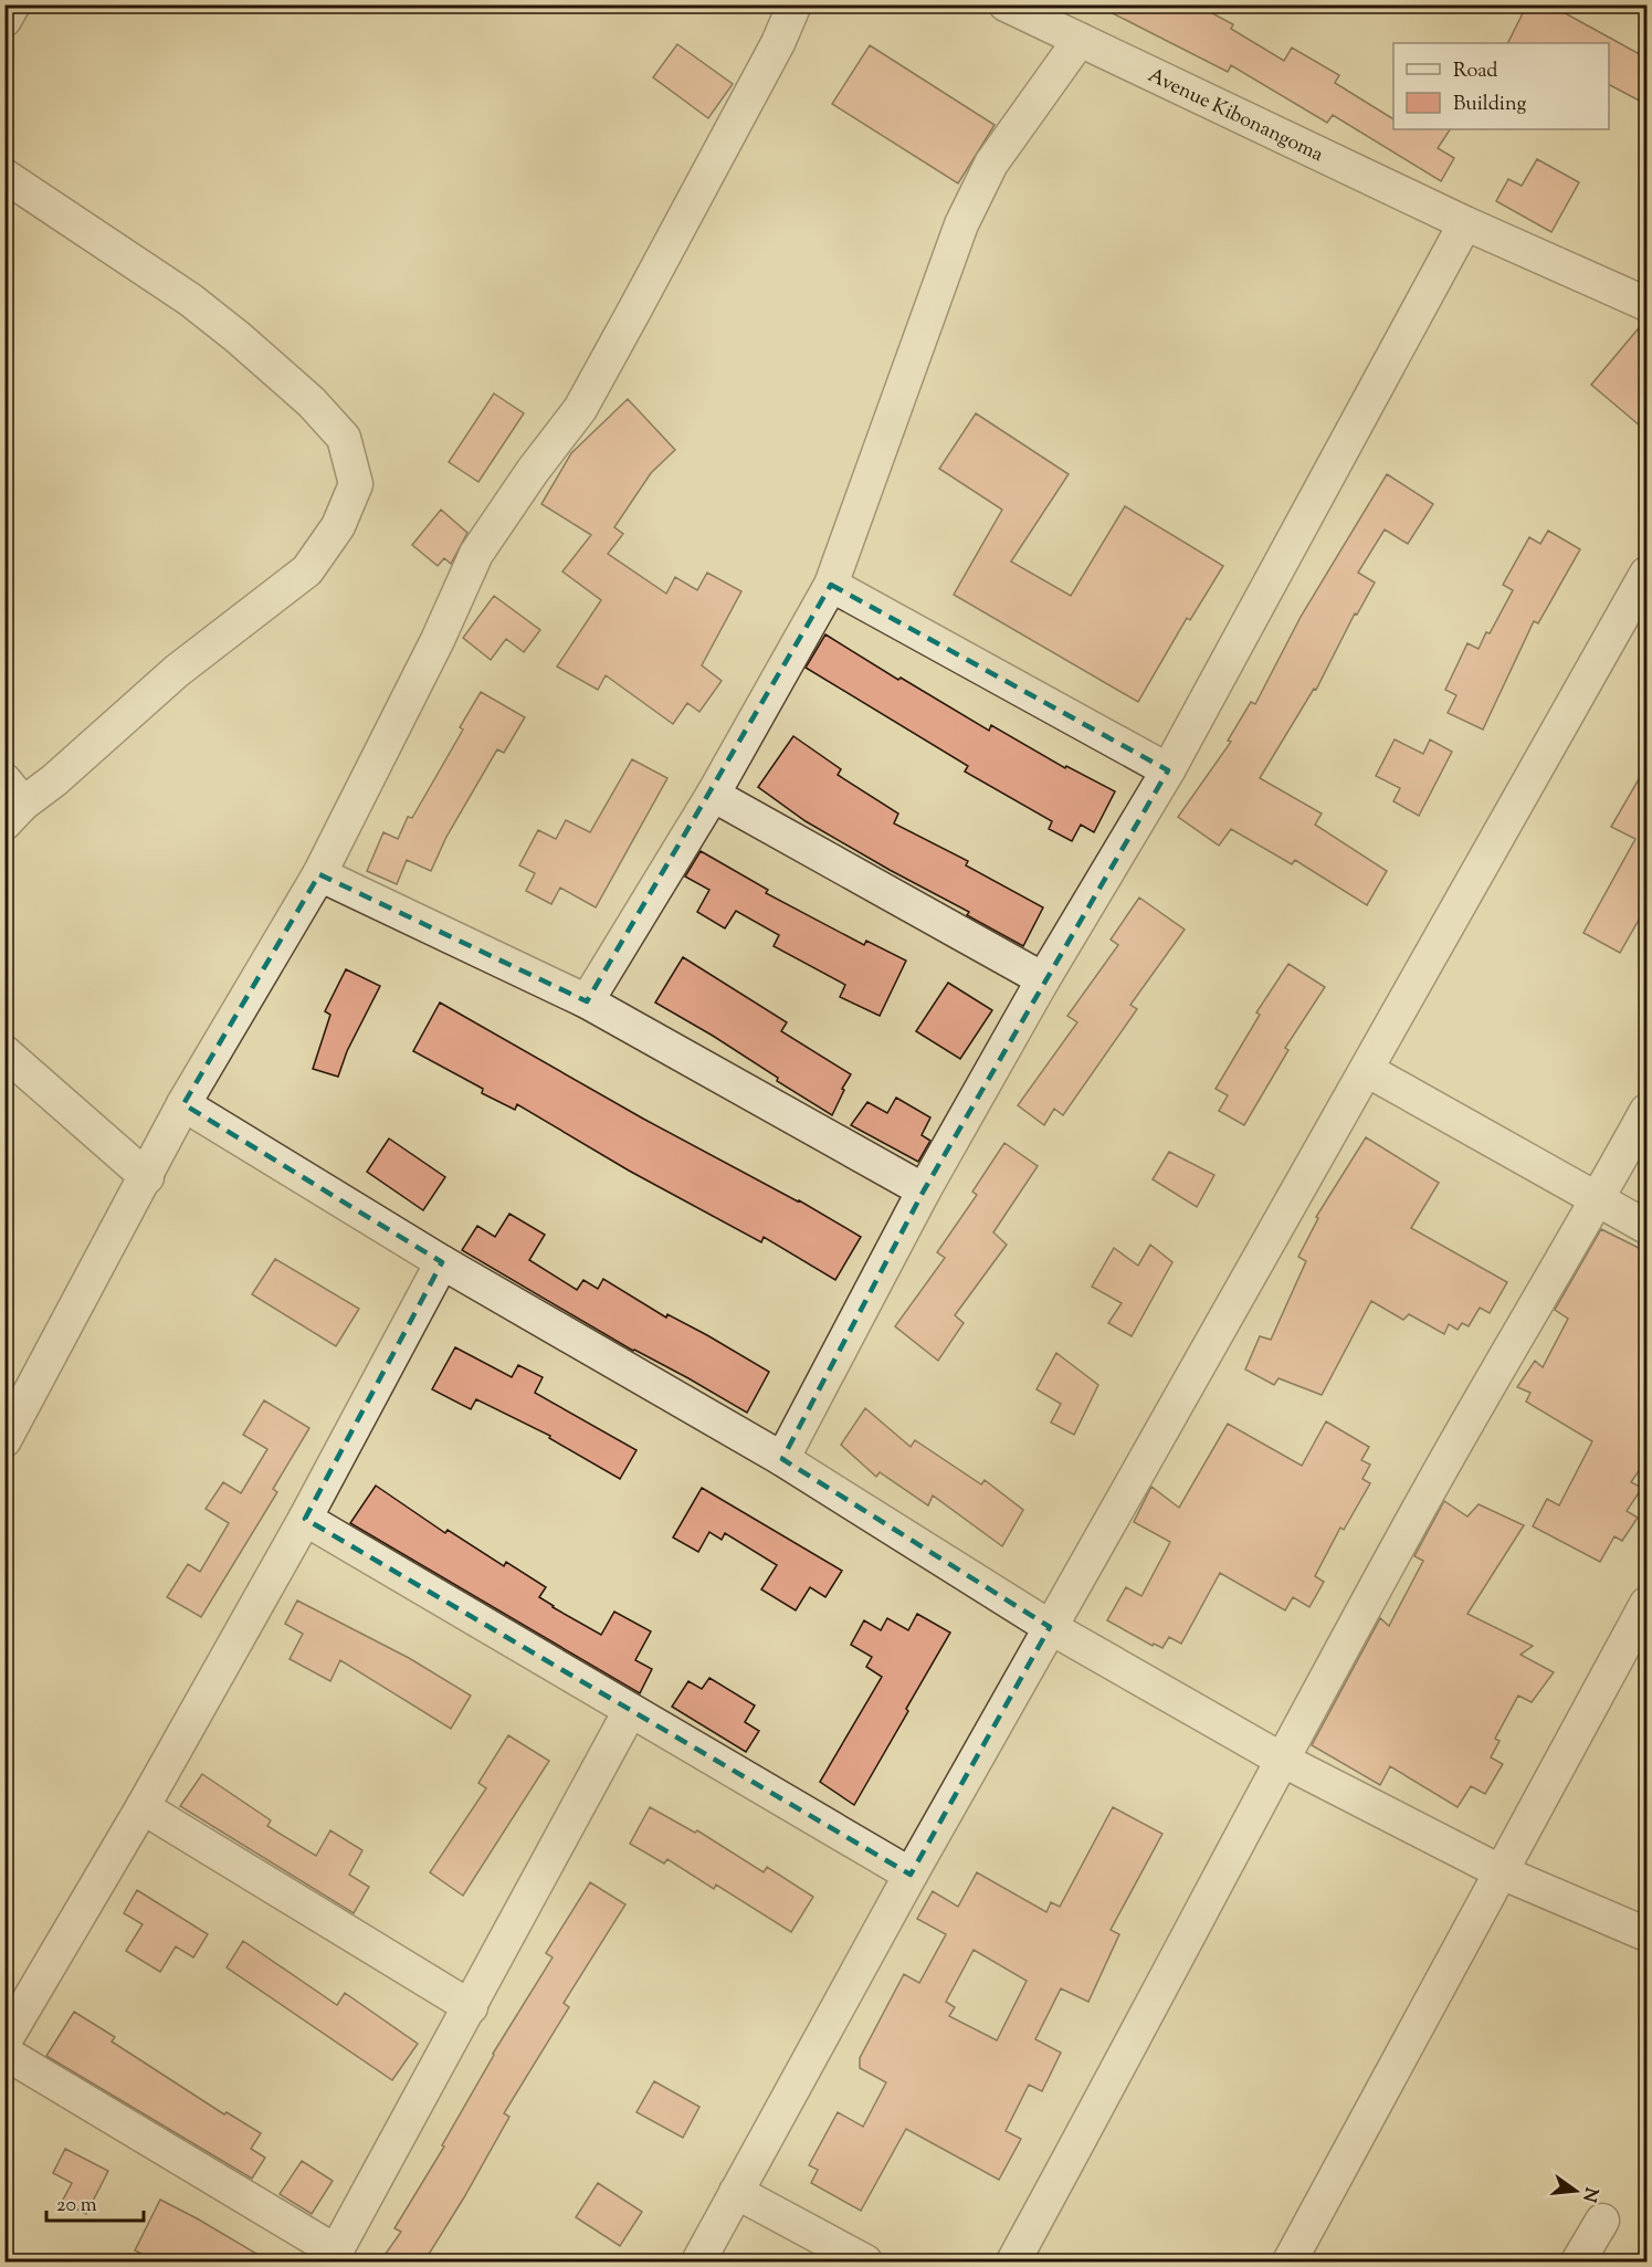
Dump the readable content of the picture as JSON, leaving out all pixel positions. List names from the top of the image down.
{
  "streets": {
    "street": ["Avenue Kibonangoma"]
  },
  "legend": ["Road", "Building"],
  "scale_bar": "20 m",
  "north": "right"
}
